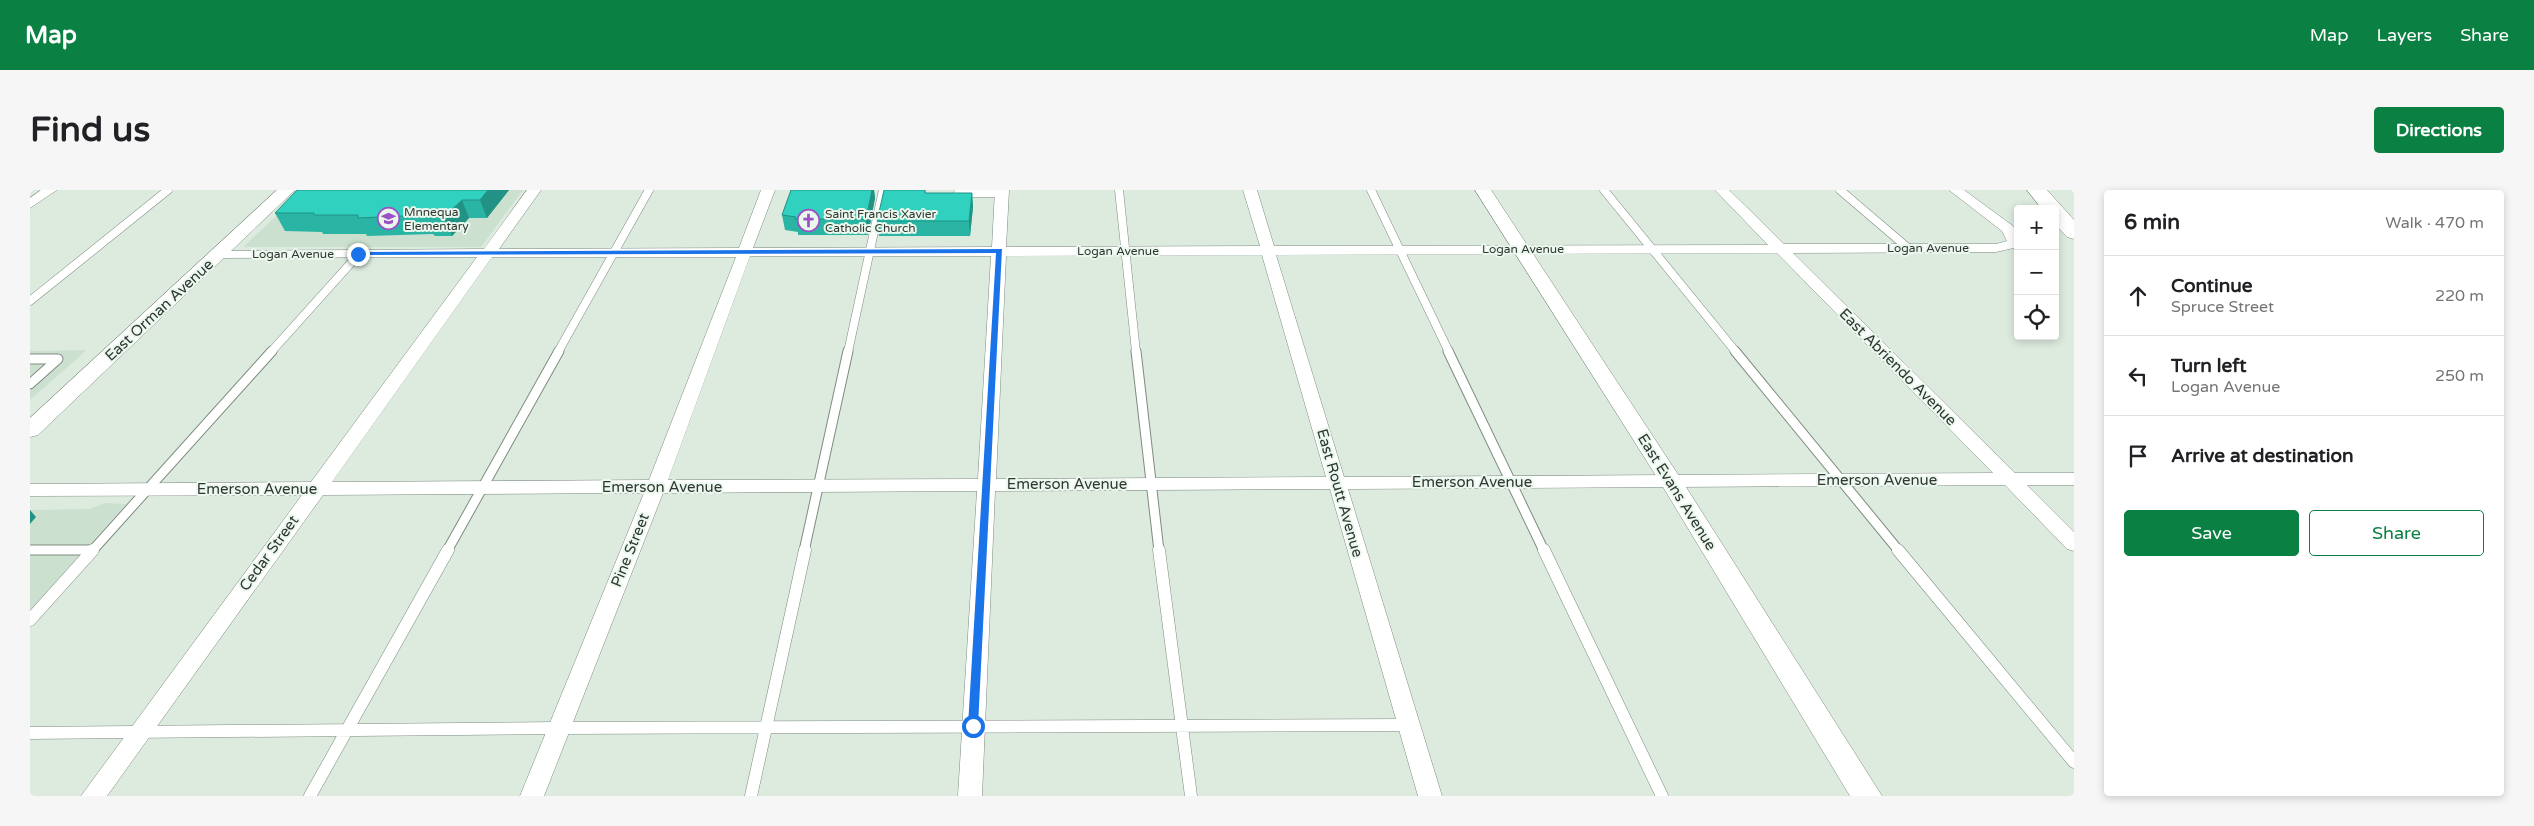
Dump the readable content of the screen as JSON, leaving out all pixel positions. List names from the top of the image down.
{
  "streets": {
    "street": [
      "Logan Avenue",
      "East Orman Avenue",
      "East Abriendo Avenue",
      "Emerson Avenue",
      "East Evans Avenue",
      "East Routt Avenue",
      "Pine Street",
      "Cedar Street"
    ]
  },
  "crossings": [
    ["Logan Avenue", "East Orman Avenue"],
    ["Logan Avenue", "East Abriendo Avenue"],
    ["Logan Avenue", "East Evans Avenue"],
    ["Logan Avenue", "East Routt Avenue"],
    ["Logan Avenue", "Pine Street"],
    ["Logan Avenue", "Cedar Street"],
    ["East Abriendo Avenue", "Emerson Avenue"],
    ["Emerson Avenue", "East Evans Avenue"],
    ["Emerson Avenue", "East Routt Avenue"],
    ["Emerson Avenue", "Pine Street"],
    ["Emerson Avenue", "Cedar Street"]
  ],
  "places": {
    "school or university": ["Mnnequa Elementary"],
    "church": ["Saint Francis Xavier Catholic Church"]
  },
  "page": {
    "header": "Map",
    "nav": ["Map", "Layers", "Share"],
    "buttons": [
      "Directions",
      ["Save", "Share"]
    ],
    "title": "Find us",
    "heading": ["6 min", "Walk · 470 m"],
    "map_buttons": ["+", "−"],
    "list": [
      ["Continue", "Spruce Street", "220 m"],
      ["Turn left", "Logan Avenue", "250 m"],
      "Arrive at destination"
    ]
  }
}
